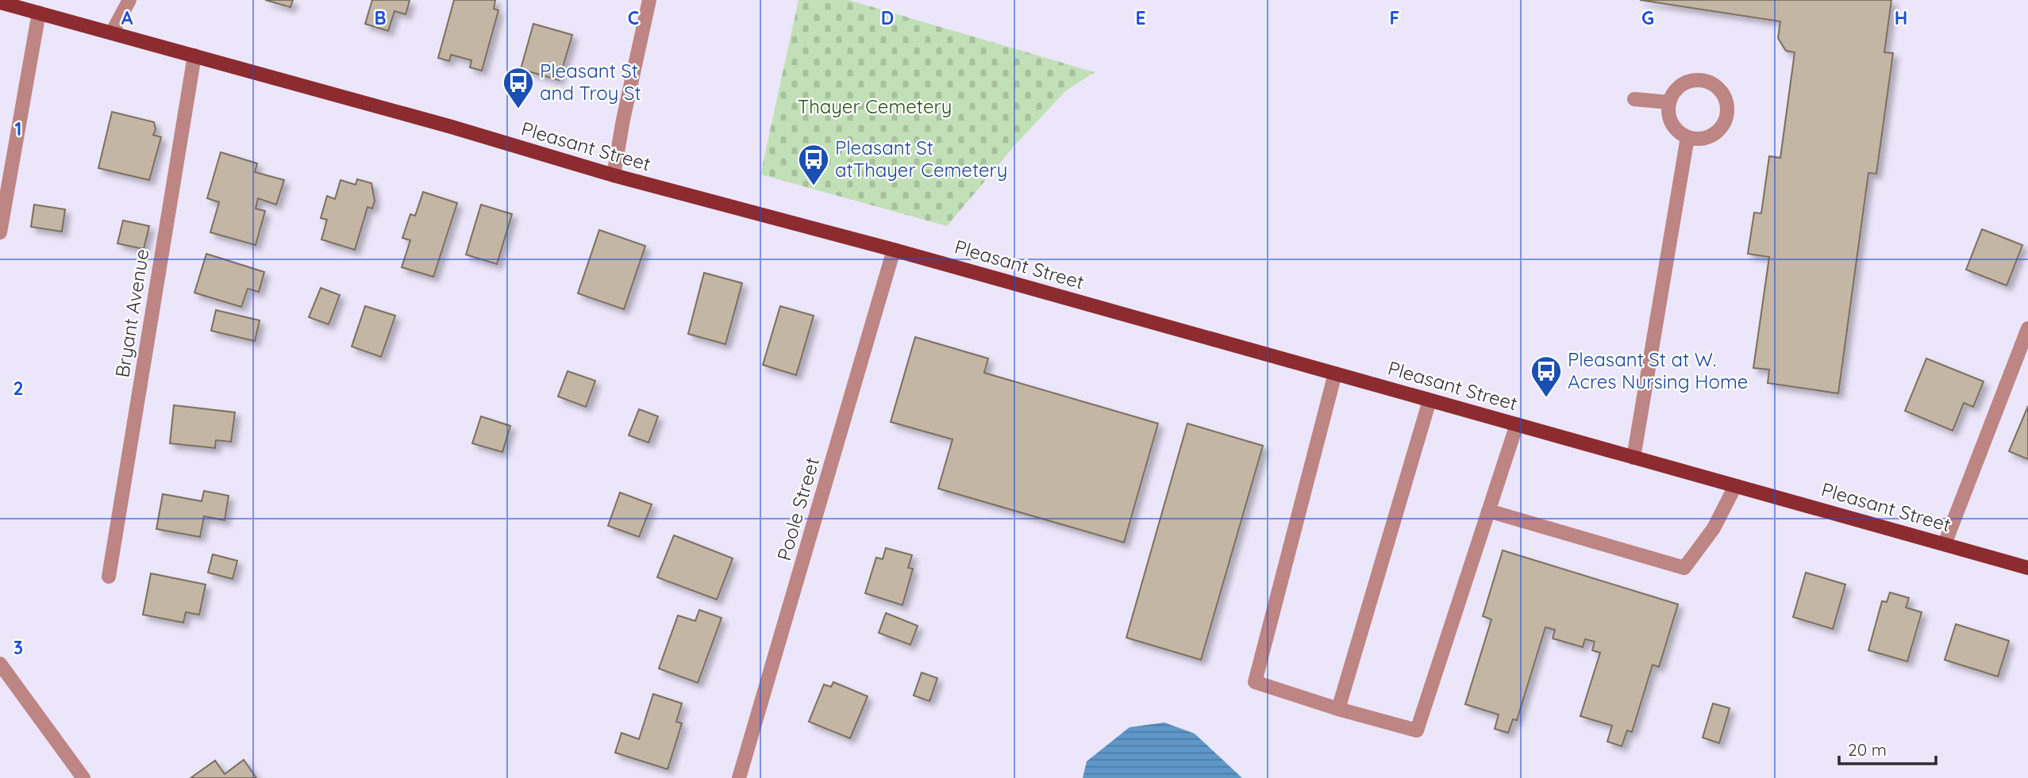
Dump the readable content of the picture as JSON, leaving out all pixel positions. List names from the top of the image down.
{
  "streets": {
    "main road": ["Pleasant Street"],
    "street": ["Bryant Avenue", "Poole Street"]
  },
  "crossings": [
    ["Pleasant Street", "Bryant Avenue"],
    ["Pleasant Street", "Poole Street"]
  ],
  "parks": ["Thayer Cemetery"],
  "places": {
    "bus stop": ["Pleasant St and Troy St", "Pleasant St atThayer Cemetery", "Pleasant St at W. Acres Nursing Home"]
  },
  "scale_bar": "20 m",
  "grid": {
    "columns": [
      "A",
      "B",
      "C",
      "D",
      "E",
      "F",
      "G",
      "H"
    ],
    "rows": ["1", "2", "3"]
  }
}
